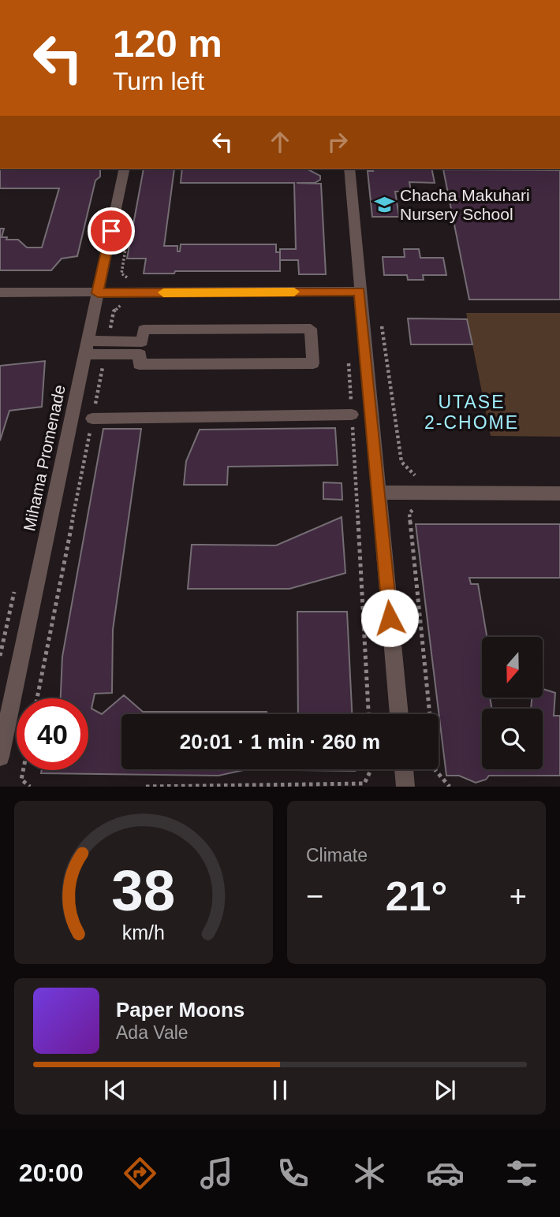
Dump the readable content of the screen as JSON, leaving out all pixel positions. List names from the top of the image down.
{
  "streets": {
    "street": ["Mihama Promenade"]
  },
  "districts": ["UTASE 2-CHOME"],
  "places": {
    "school or university": ["Chacha Makuhari Nursery School"]
  },
  "north": "bottom",
  "page": {
    "turn": ["120 m", "Turn left"],
    "limit": "40",
    "trip": "20:01 · 1 min · 260 m",
    "tile": "Climate",
    "heat": ["−", "21°", "+"],
    "song": ["Paper Moons", "Ada Vale"],
    "tabs": "20:00",
    "gauge": ["38", "km/h"]
  }
}
